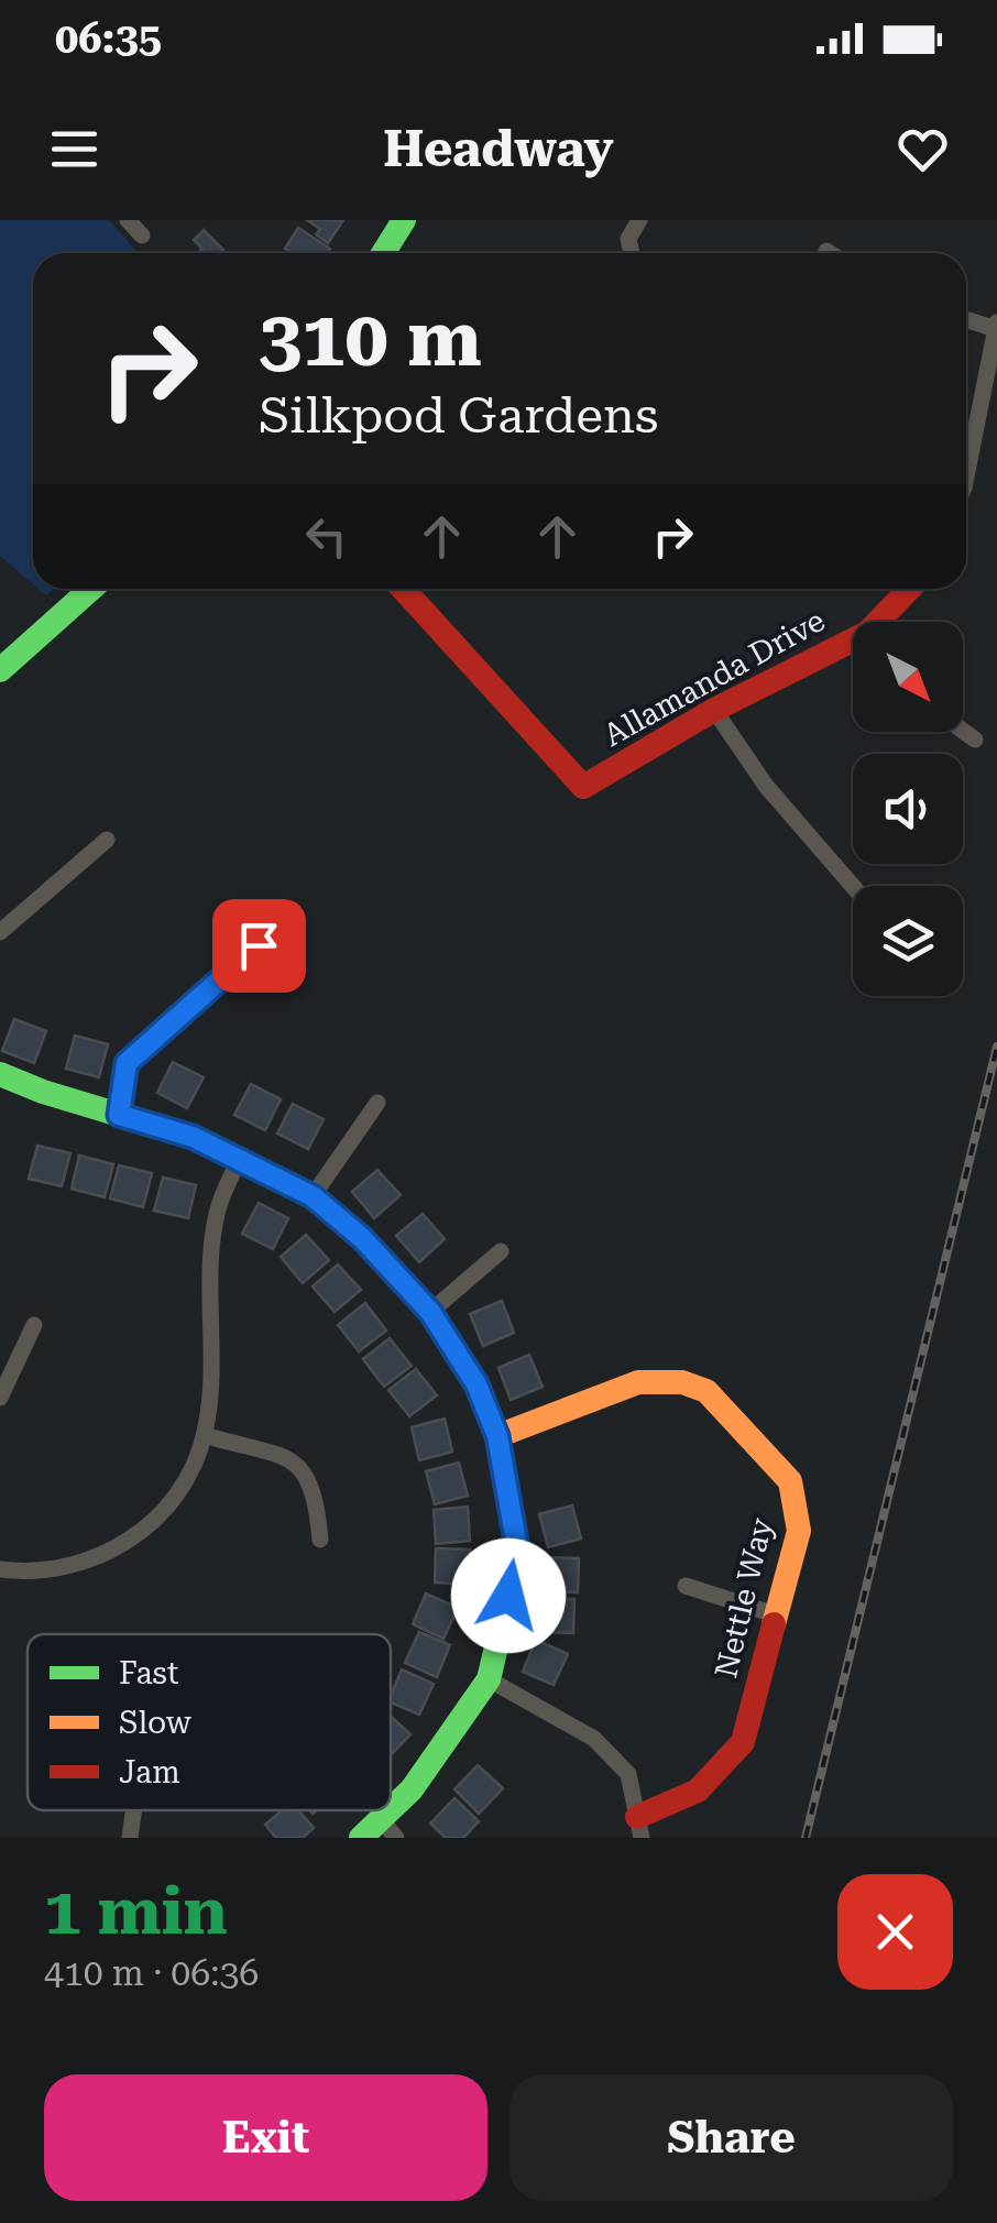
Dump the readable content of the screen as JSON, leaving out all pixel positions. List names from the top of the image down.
{
  "streets": {
    "street": ["Allamanda Drive", "Nettle Way"]
  },
  "legend": ["Fast", "Slow", "Jam"],
  "north": "bottom right",
  "page": {
    "status": "06:35",
    "header": "Headway",
    "turn": ["310 m", "Silkpod Gardens"],
    "heading": ["1 min", "410 m · 06:36"],
    "buttons": ["Exit", "Share"]
  }
}
